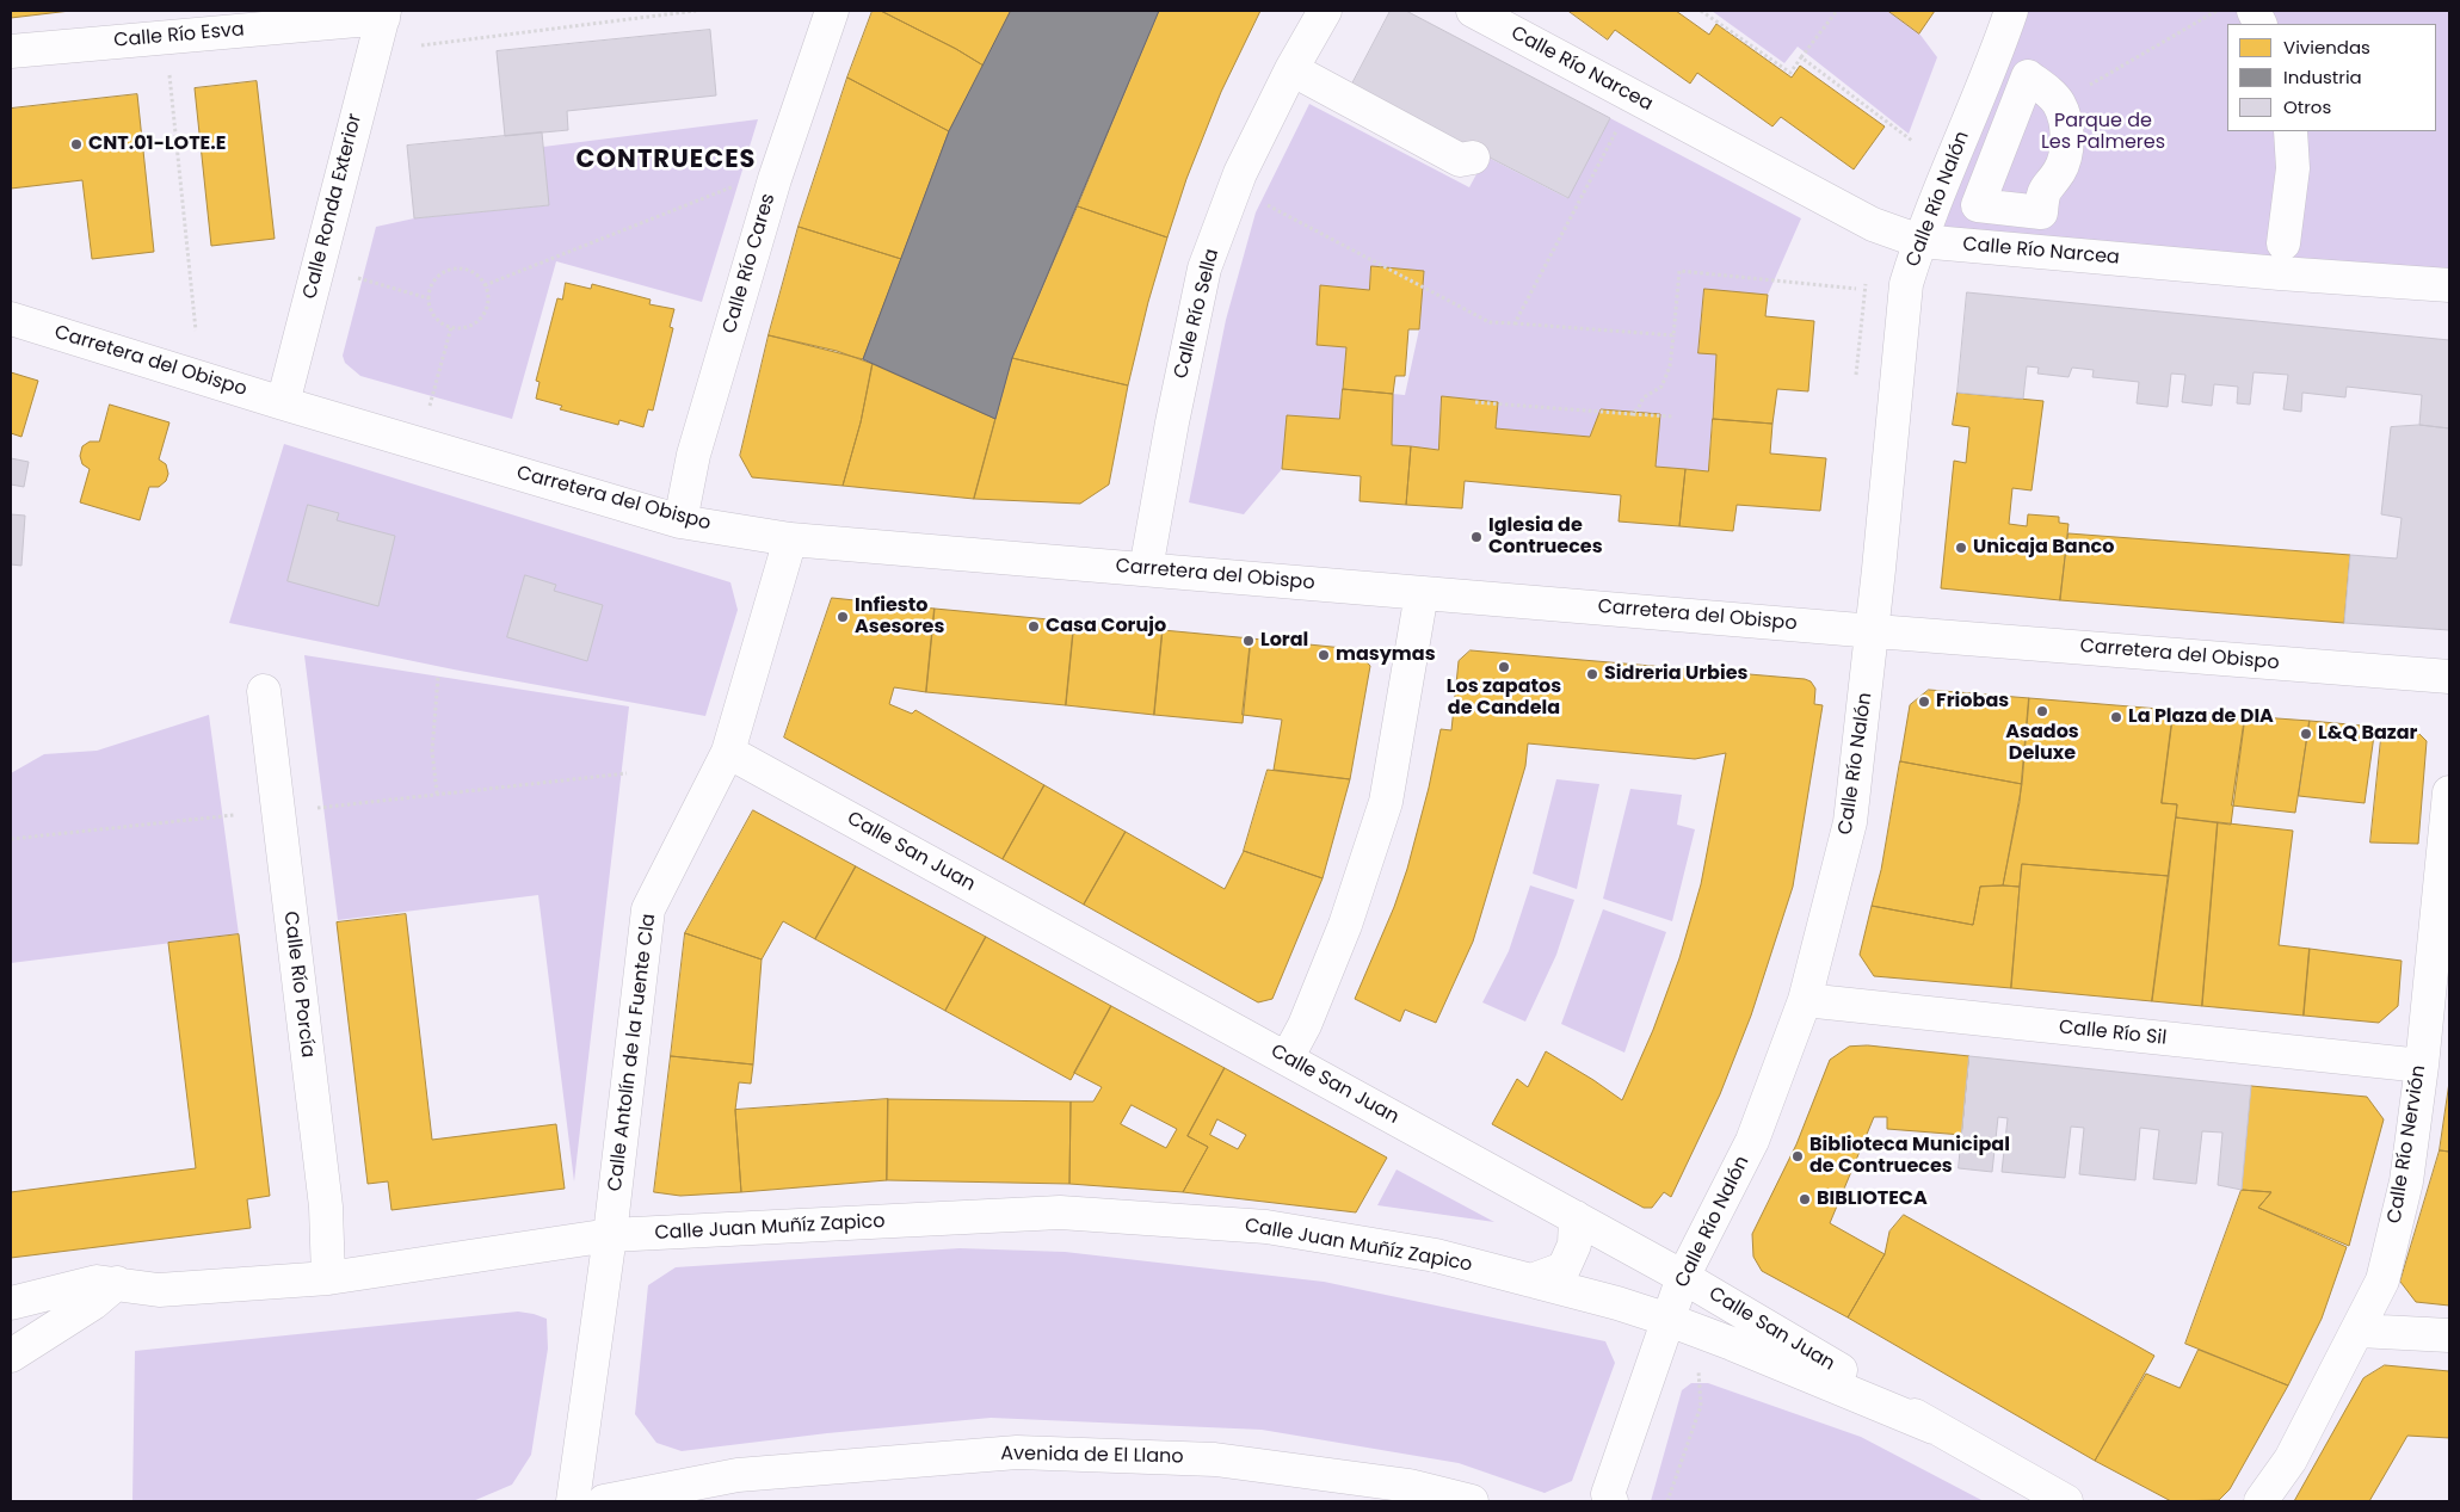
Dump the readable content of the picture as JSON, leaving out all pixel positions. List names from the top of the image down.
{
  "streets": {
    "street": [
      "Calle Río Esva",
      "Calle Río Narcea",
      "Calle Río Nalón",
      "Calle Ronda Exterior",
      "Calle Río Cares",
      "Calle Río Sella",
      "Carretera del Obispo",
      "Calle San Juan",
      "Calle Río Porcía",
      "Calle Río Sil",
      "Calle Antolín de la Fuente Cla",
      "Calle Río Nervión",
      "Calle Juan Muñíz Zapico",
      "Avenida de El Llano"
    ]
  },
  "crossings": [
    ["Calle Río Esva", "Calle Ronda Exterior"],
    ["Calle Río Narcea", "Calle Río Nalón"],
    ["Calle Río Nalón", "Carretera del Obispo"],
    ["Calle Río Nalón", "Calle San Juan"],
    ["Calle Río Nalón", "Calle Río Sil"],
    ["Calle Río Nalón", "Calle Juan Muñíz Zapico"],
    ["Calle Ronda Exterior", "Carretera del Obispo"],
    ["Calle Río Cares", "Carretera del Obispo"],
    ["Calle Río Sella", "Carretera del Obispo"],
    ["Carretera del Obispo", "Calle Antolín de la Fuente Cla"],
    ["Calle San Juan", "Calle Antolín de la Fuente Cla"],
    ["Calle San Juan", "Calle Juan Muñíz Zapico"],
    ["Calle Río Porcía", "Calle Juan Muñíz Zapico"],
    ["Calle Río Sil", "Calle Río Nervión"],
    ["Calle Antolín de la Fuente Cla", "Calle Juan Muñíz Zapico"]
  ],
  "districts": ["CONTRUECES"],
  "parks": ["Parque de Les Palmeres"],
  "places": [
    "CNT.01-LOTE.E",
    "Iglesia de Contrueces",
    "Unicaja Banco",
    "Infiesto Asesores",
    "Casa Corujo",
    "Loral",
    "masymas",
    "Los zapatos de Candela",
    "Sidreria Urbies",
    "Friobas",
    "Asados Deluxe",
    "La Plaza de DIA",
    "L&Q Bazar",
    "Biblioteca Municipal de Contrueces",
    "BIBLIOTECA"
  ],
  "legend": ["Viviendas", "Industria", "Otros"]
}
